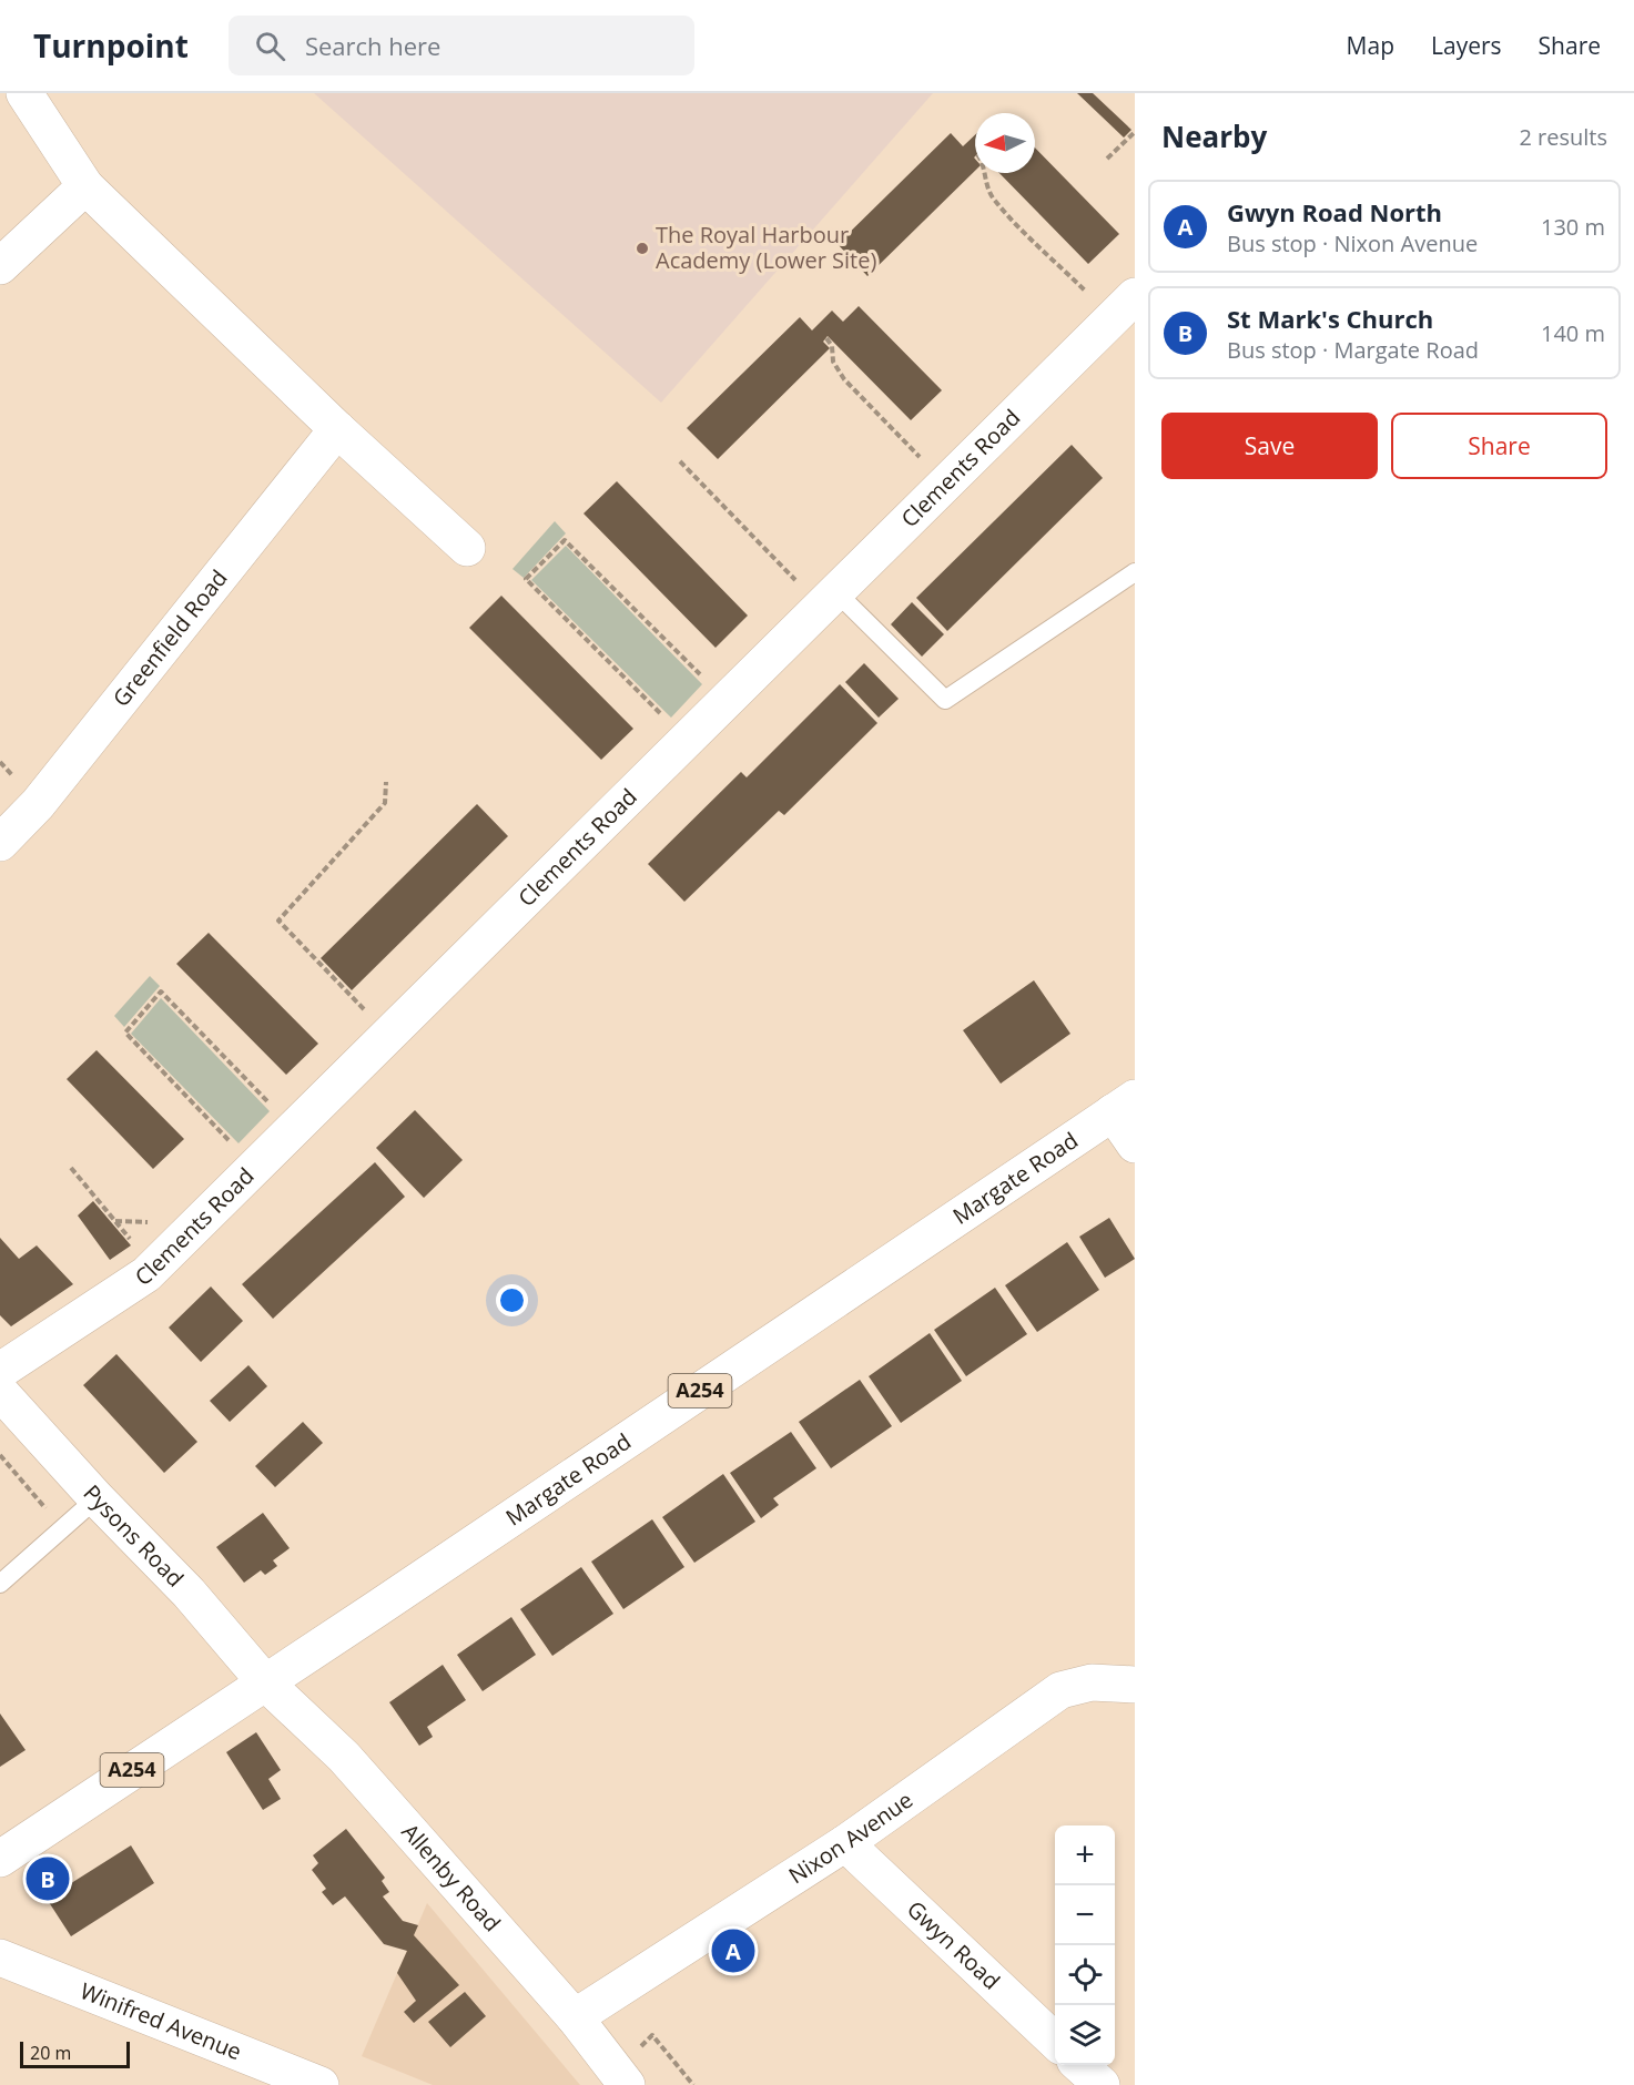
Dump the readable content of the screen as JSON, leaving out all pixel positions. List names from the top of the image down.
{
  "streets": {
    "street": [
      "Clements Road",
      "Greenfield Road",
      "Margate Road",
      "A254",
      "Pysons Road",
      "Nixon Avenue",
      "Allenby Road",
      "Gwyn Road",
      "Winifred Avenue"
    ]
  },
  "crossings": [
    ["Margate Road", "Pysons Road"],
    ["Margate Road", "Allenby Road"],
    ["Pysons Road", "Allenby Road"],
    ["Nixon Avenue", "Allenby Road"],
    ["Nixon Avenue", "Gwyn Road"]
  ],
  "places": ["The Royal Harbour Academy (Lower Site)"],
  "scale_bar": "20 m",
  "north": "left",
  "page": {
    "header": "Turnpoint",
    "search": "Search here",
    "nav": ["Map", "Layers", "Share"],
    "heading": ["Nearby", "2 results"],
    "list": [
      {
        "mark": "A",
        "name": "Gwyn Road North",
        "note": "Bus stop · Nixon Avenue",
        "value": "130 m"
      },
      {
        "mark": "B",
        "name": "St Mark's Church",
        "note": "Bus stop · Margate Road",
        "value": "140 m"
      }
    ],
    "buttons": ["Save", "Share"],
    "map_buttons": ["+", "−"],
    "pins": ["B", "A"],
    "scale": "20 m"
  }
}
